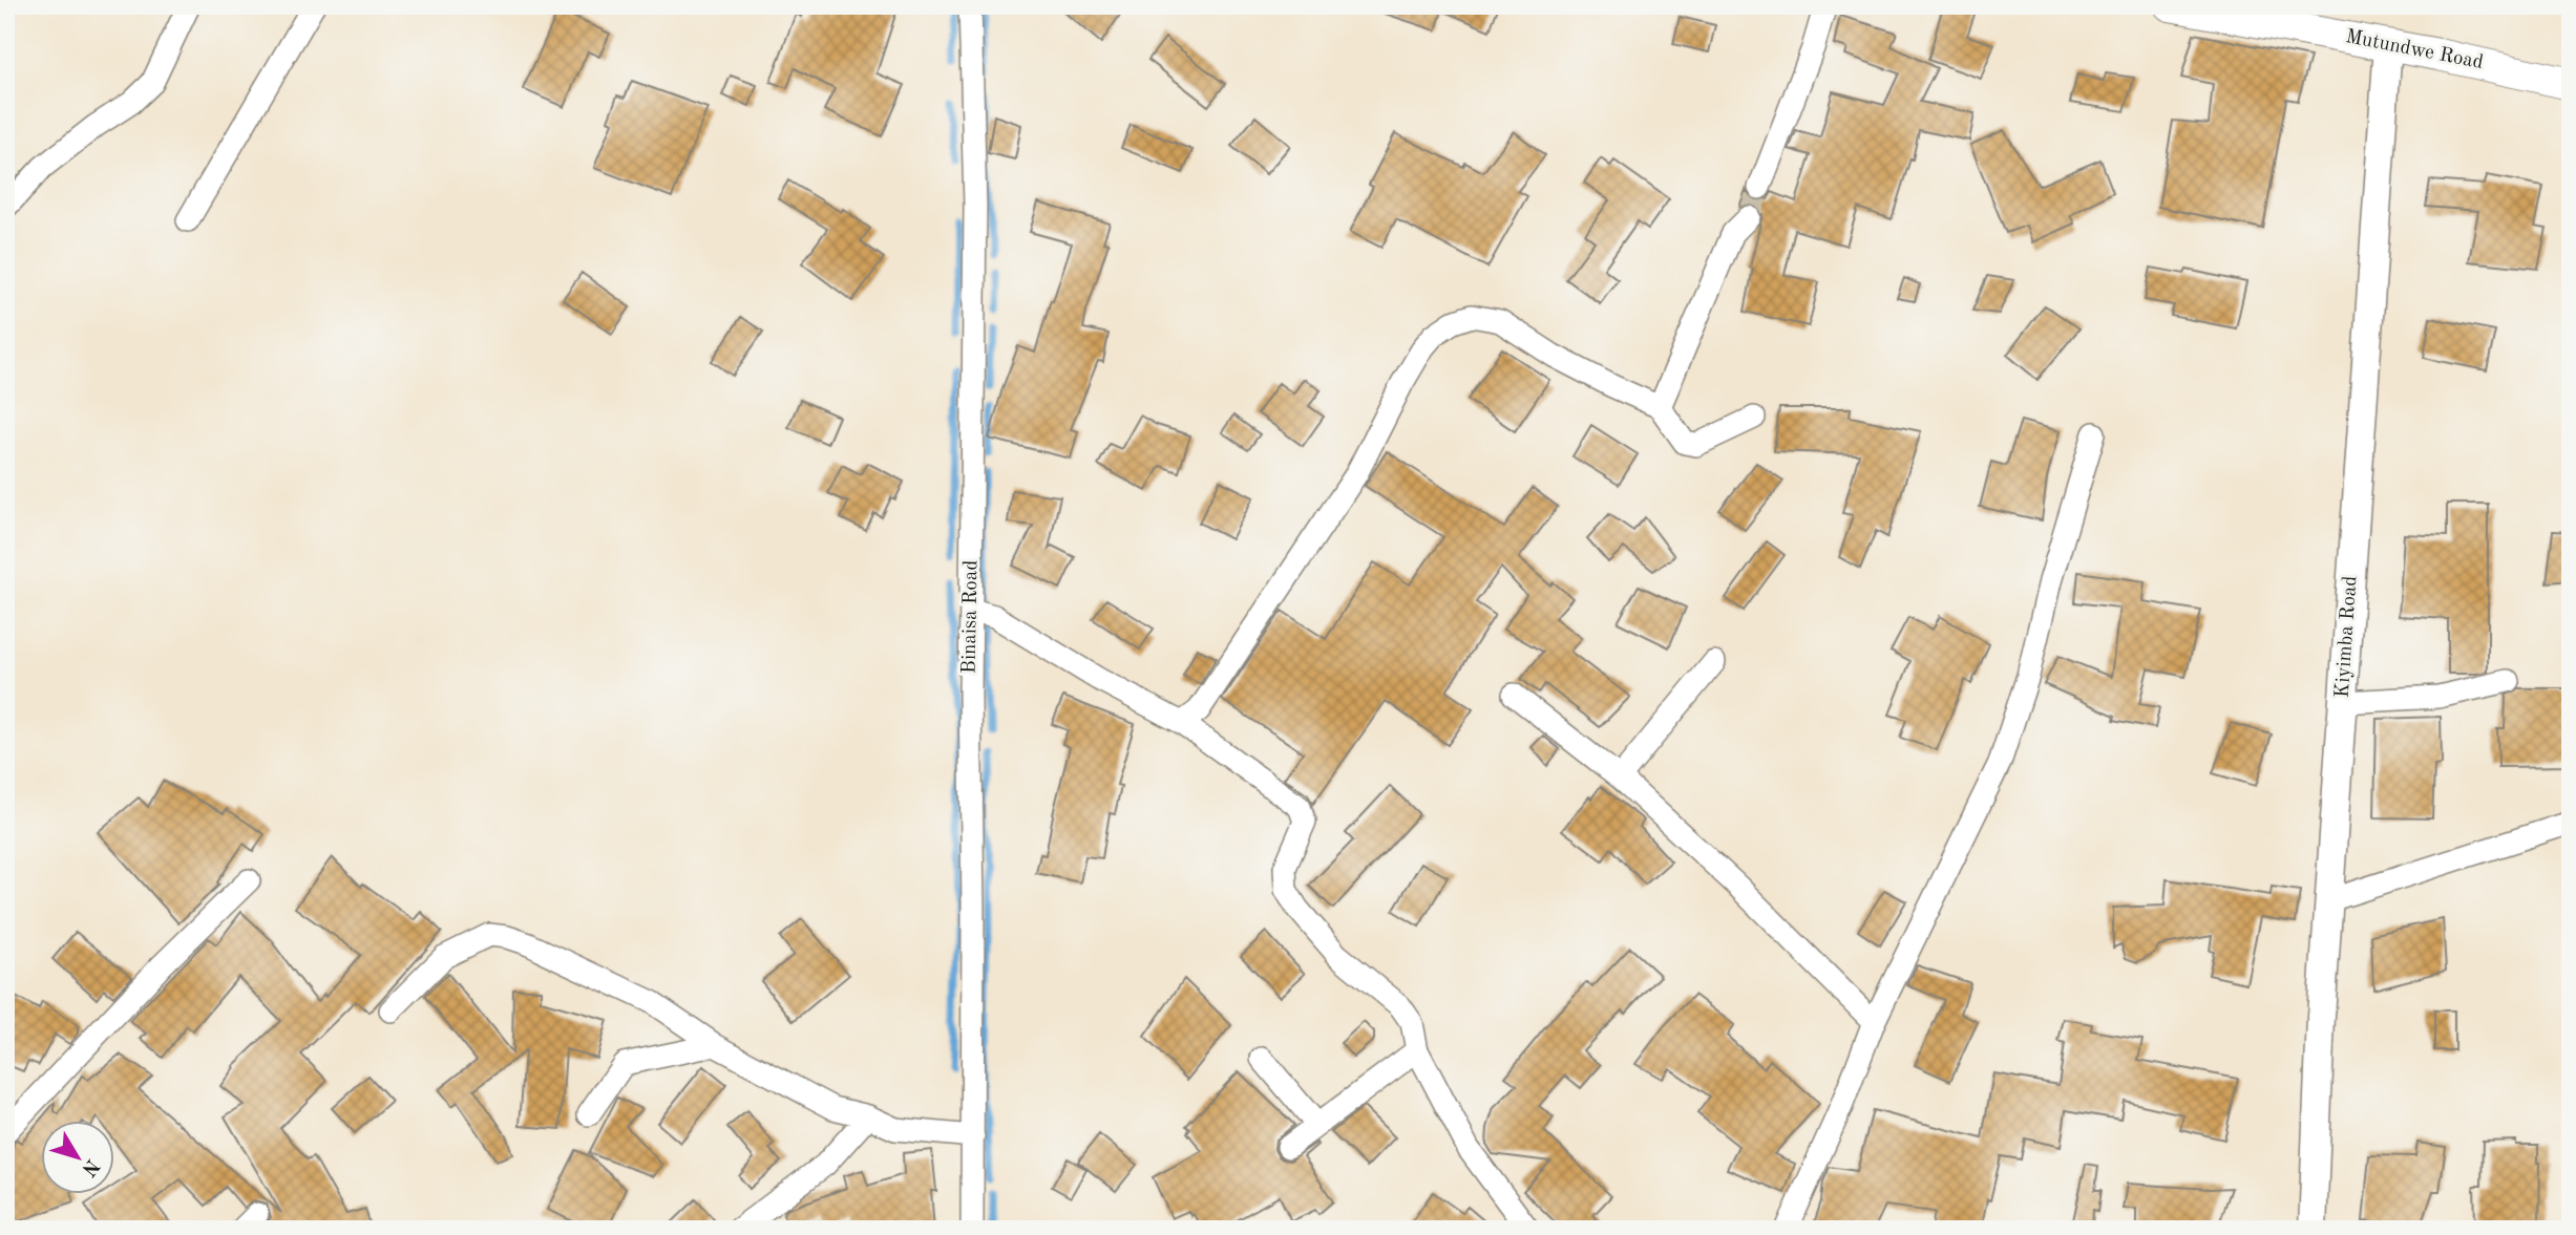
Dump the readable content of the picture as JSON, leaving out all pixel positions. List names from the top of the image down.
{
  "streets": {
    "main road": ["Mutundwe Road"],
    "street": ["Binaisa Road", "Kiyimba Road"]
  },
  "crossings": [
    ["Mutundwe Road", "Kiyimba Road"]
  ],
  "north": "bottom right"
}
